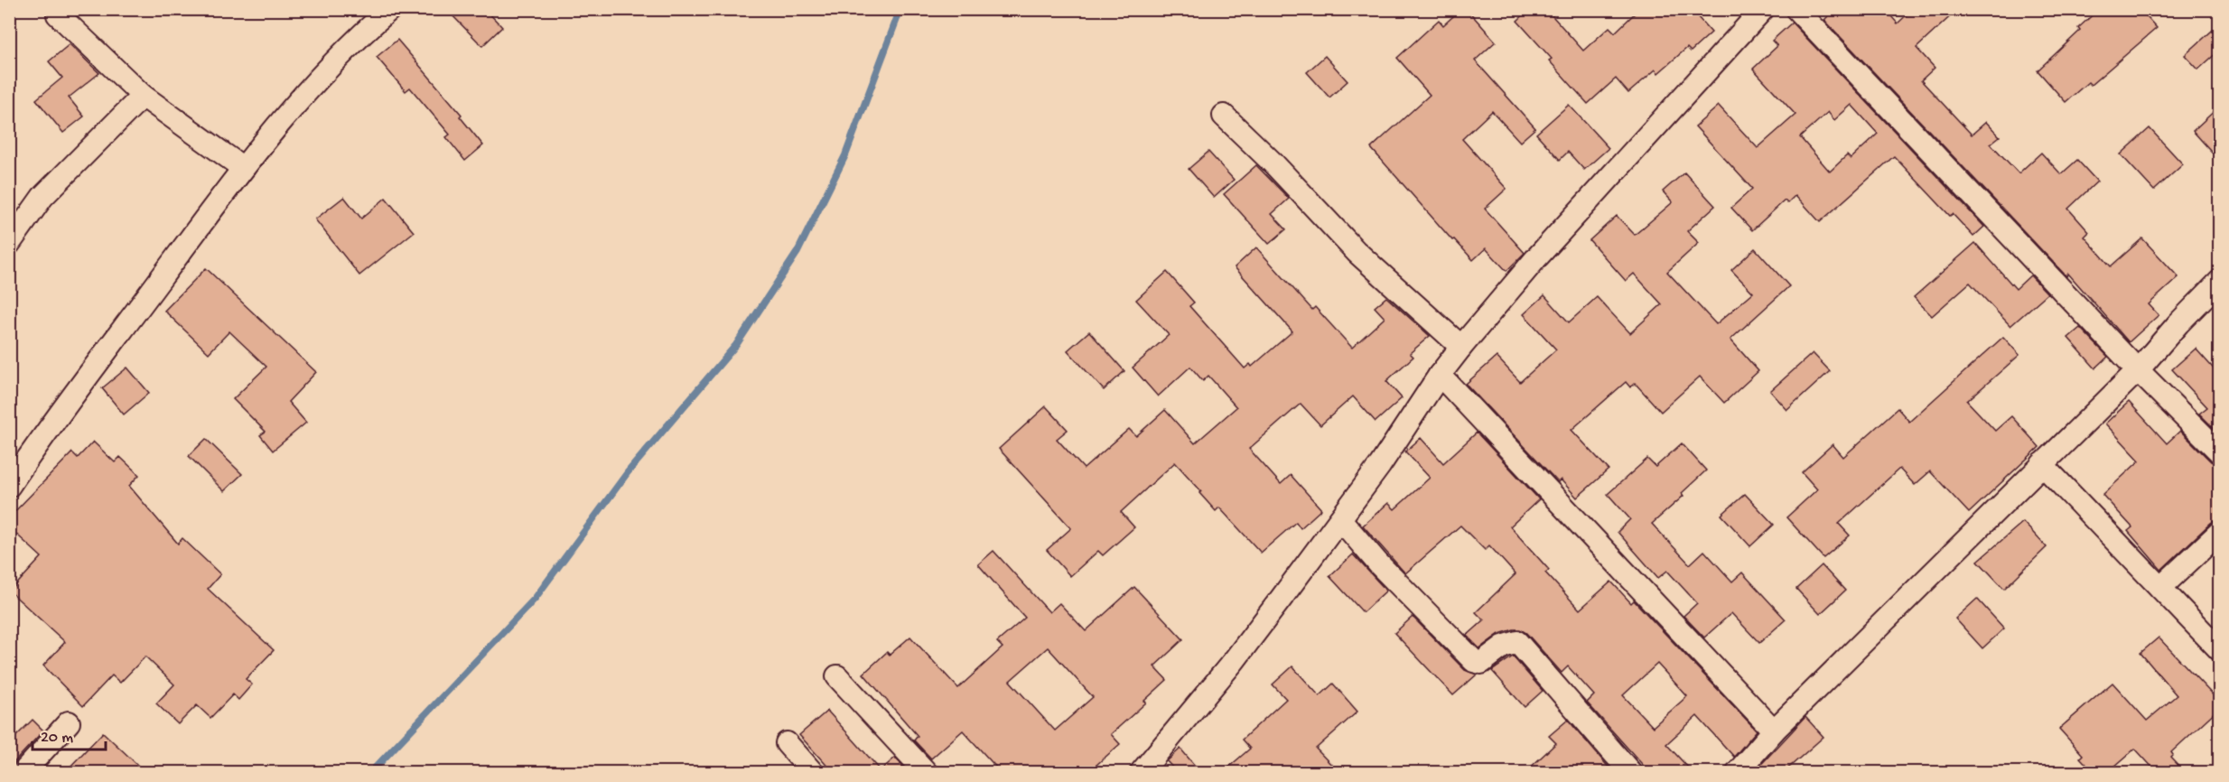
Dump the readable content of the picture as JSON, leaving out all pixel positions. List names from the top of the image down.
{
  "scale_bar": "20 m"
}
